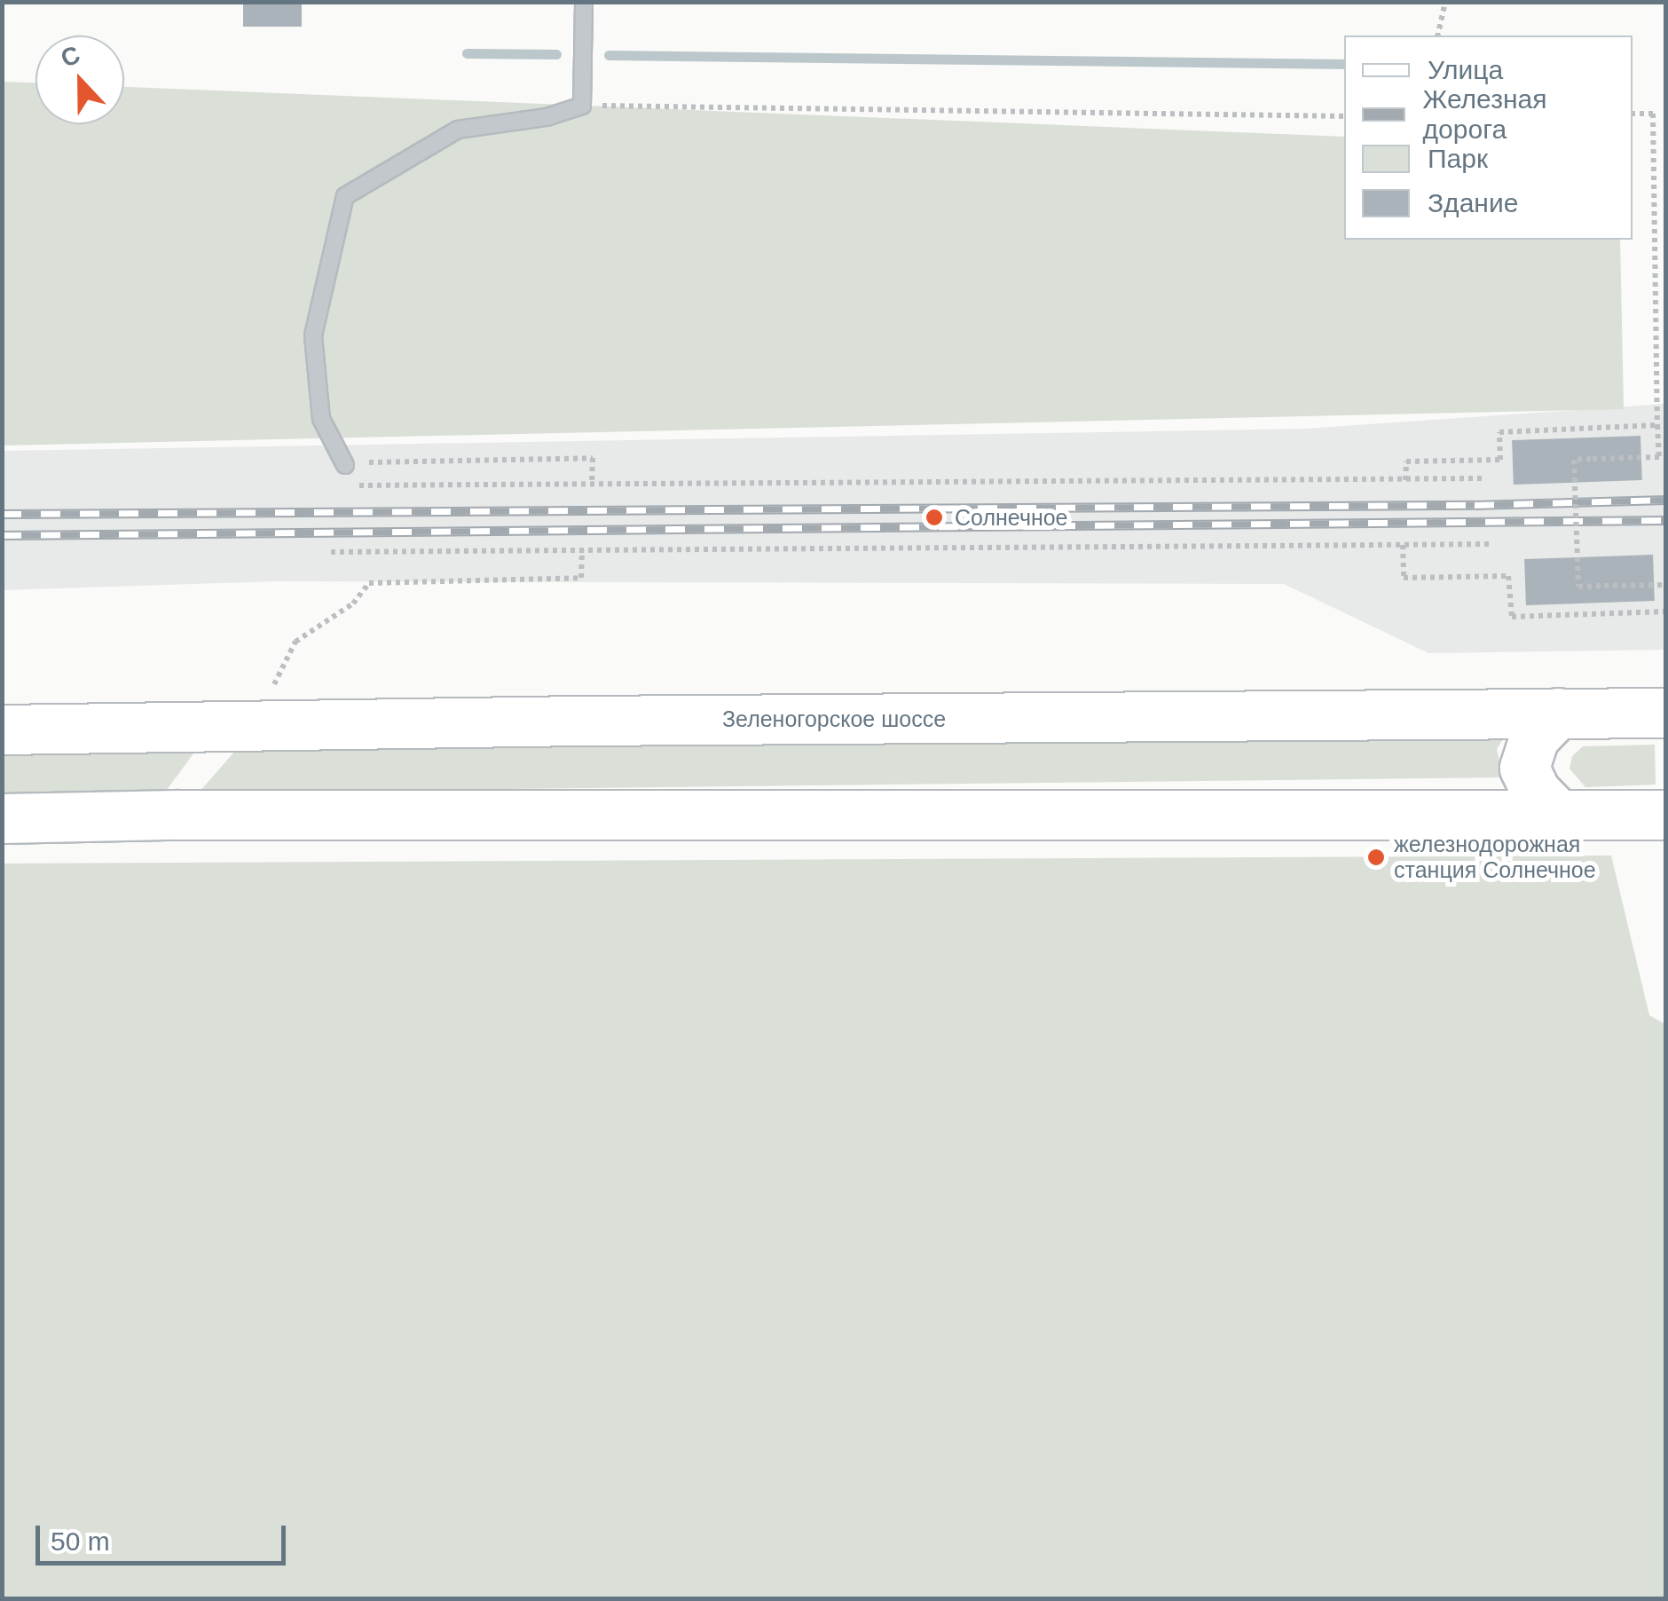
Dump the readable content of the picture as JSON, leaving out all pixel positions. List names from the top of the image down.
{
  "streets": {
    "main road": ["Зеленогорское шоссе"]
  },
  "places": ["Солнечное", "железнодорожная станция Солнечное"],
  "legend": [
    "Улица",
    "Железная дорога",
    "Парк",
    "Здание"
  ],
  "scale_bar": "50 m",
  "north": "top"
}
